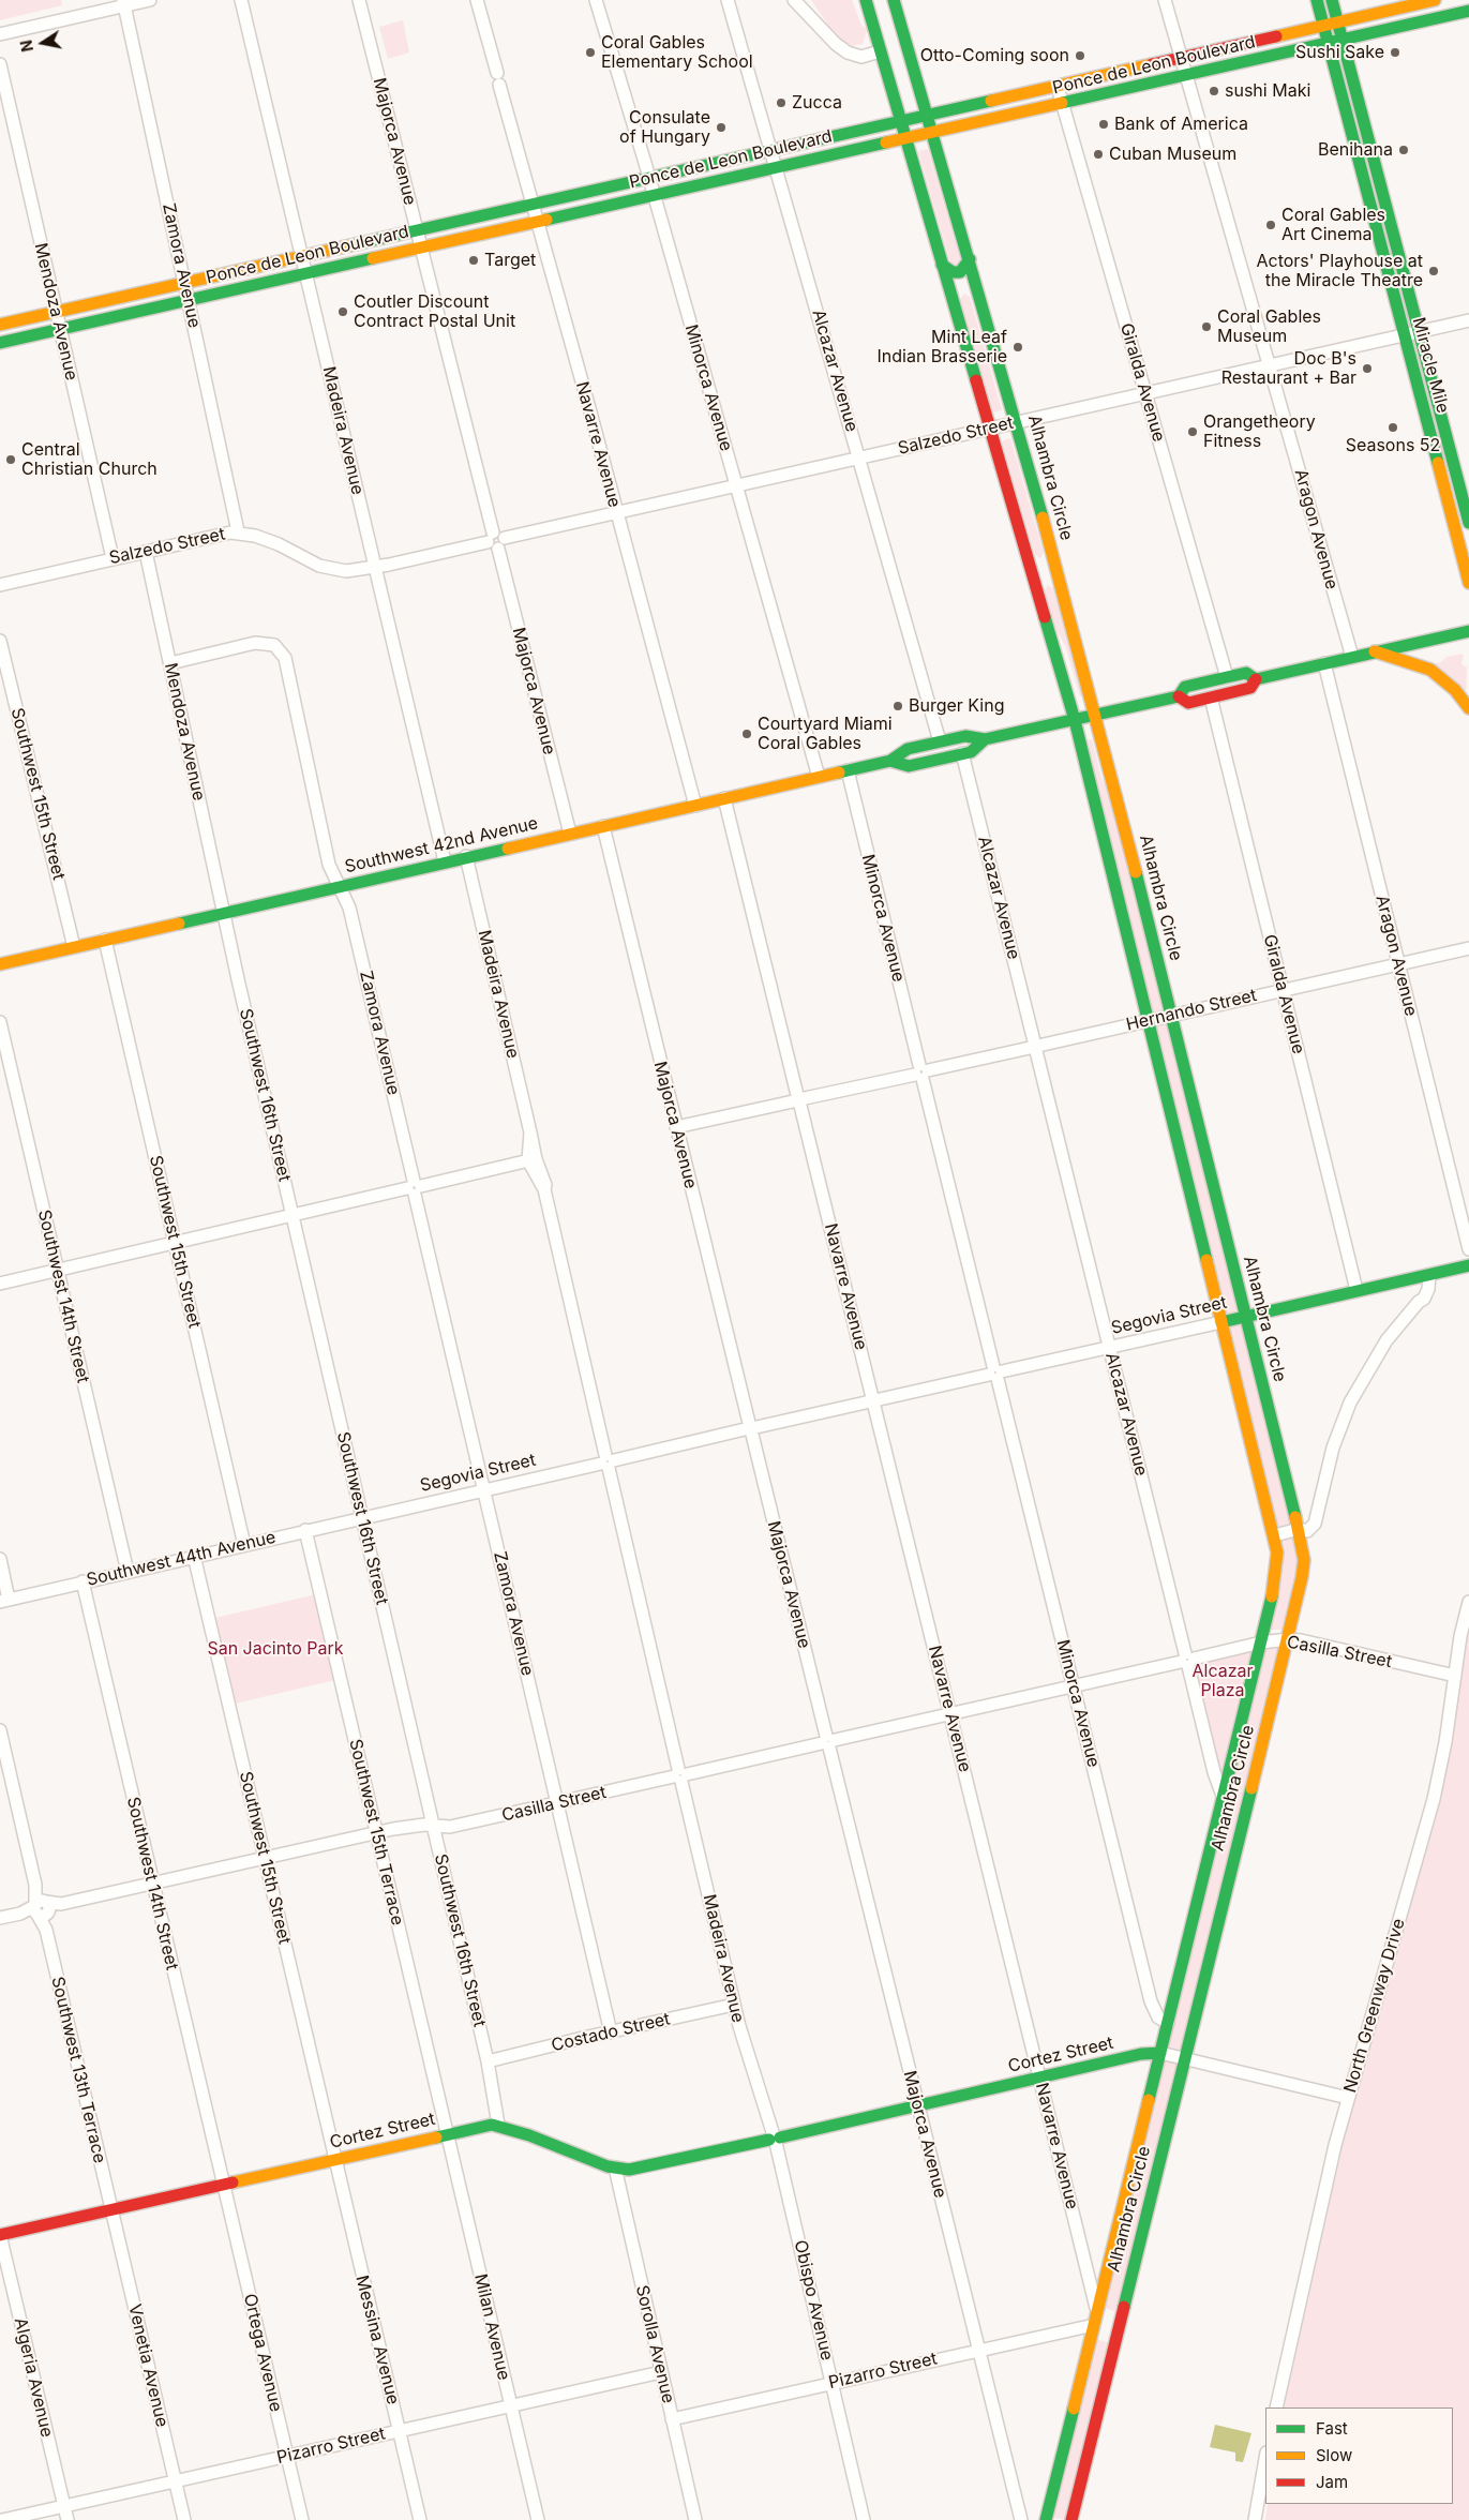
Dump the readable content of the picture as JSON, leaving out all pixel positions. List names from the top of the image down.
{
  "streets": {
    "street": [
      "Ponce de Leon Boulevard",
      "Majorca Avenue",
      "Zamora Avenue",
      "Mendoza Avenue",
      "Miracle Mile",
      "Alcazar Avenue",
      "Giralda Avenue",
      "Minorca Avenue",
      "Madeira Avenue",
      "Salzedo Street",
      "Navarre Avenue",
      "Alhambra Circle",
      "Aragon Avenue",
      "Southwest 15th Street",
      "Southwest 42nd Avenue",
      "Hernando Street",
      "Southwest 16th Street",
      "Southwest 14th Street",
      "Segovia Street",
      "Southwest 44th Avenue",
      "Casilla Street",
      "Southwest 15th Terrace",
      "North Greenway Drive",
      "Costado Street",
      "Cortez Street",
      "Southwest 13th Terrace",
      "Obispo Avenue",
      "Milan Avenue",
      "Messina Avenue",
      "Sorolla Avenue",
      "Ortega Avenue",
      "Venetia Avenue",
      "Pizarro Street",
      "Algeria Avenue"
    ]
  },
  "crossings": [
    ["Ponce de Leon Boulevard", "Majorca Avenue"],
    ["Ponce de Leon Boulevard", "Zamora Avenue"],
    ["Ponce de Leon Boulevard", "Mendoza Avenue"],
    ["Ponce de Leon Boulevard", "Miracle Mile"],
    ["Ponce de Leon Boulevard", "Alcazar Avenue"],
    ["Ponce de Leon Boulevard", "Giralda Avenue"],
    ["Ponce de Leon Boulevard", "Minorca Avenue"],
    ["Ponce de Leon Boulevard", "Madeira Avenue"],
    ["Ponce de Leon Boulevard", "Navarre Avenue"],
    ["Ponce de Leon Boulevard", "Alhambra Circle"],
    ["Ponce de Leon Boulevard", "Aragon Avenue"],
    ["Majorca Avenue", "Salzedo Street"],
    ["Majorca Avenue", "Southwest 42nd Avenue"],
    ["Majorca Avenue", "Hernando Street"],
    ["Majorca Avenue", "Segovia Street"],
    ["Majorca Avenue", "Casilla Street"],
    ["Majorca Avenue", "Cortez Street"],
    ["Majorca Avenue", "Pizarro Street"],
    ["Zamora Avenue", "Mendoza Avenue"],
    ["Zamora Avenue", "Salzedo Street"],
    ["Zamora Avenue", "Southwest 42nd Avenue"],
    ["Zamora Avenue", "Segovia Street"],
    ["Zamora Avenue", "Casilla Street"],
    ["Zamora Avenue", "Costado Street"],
    ["Mendoza Avenue", "Salzedo Street"],
    ["Mendoza Avenue", "Southwest 42nd Avenue"],
    ["Mendoza Avenue", "Southwest 16th Street"],
    ["Miracle Mile", "Salzedo Street"],
    ["Alcazar Avenue", "Salzedo Street"],
    ["Alcazar Avenue", "Alhambra Circle"],
    ["Alcazar Avenue", "Southwest 42nd Avenue"],
    ["Alcazar Avenue", "Hernando Street"],
    ["Alcazar Avenue", "Segovia Street"],
    ["Alcazar Avenue", "Casilla Street"],
    ["Giralda Avenue", "Salzedo Street"],
    ["Giralda Avenue", "Southwest 42nd Avenue"],
    ["Giralda Avenue", "Hernando Street"],
    ["Giralda Avenue", "Segovia Street"],
    ["Minorca Avenue", "Salzedo Street"],
    ["Minorca Avenue", "Alhambra Circle"],
    ["Minorca Avenue", "Southwest 42nd Avenue"],
    ["Minorca Avenue", "Hernando Street"],
    ["Minorca Avenue", "Segovia Street"],
    ["Minorca Avenue", "Casilla Street"],
    ["Madeira Avenue", "Salzedo Street"],
    ["Madeira Avenue", "Southwest 42nd Avenue"],
    ["Madeira Avenue", "Segovia Street"],
    ["Madeira Avenue", "Casilla Street"],
    ["Madeira Avenue", "Costado Street"],
    ["Madeira Avenue", "Cortez Street"],
    ["Madeira Avenue", "Obispo Avenue"],
    ["Salzedo Street", "Navarre Avenue"],
    ["Salzedo Street", "Alhambra Circle"],
    ["Salzedo Street", "Aragon Avenue"],
    ["Navarre Avenue", "Alhambra Circle"],
    ["Navarre Avenue", "Southwest 42nd Avenue"],
    ["Navarre Avenue", "Hernando Street"],
    ["Navarre Avenue", "Segovia Street"],
    ["Navarre Avenue", "Casilla Street"],
    ["Navarre Avenue", "Cortez Street"],
    ["Navarre Avenue", "Pizarro Street"],
    ["Alhambra Circle", "Southwest 42nd Avenue"],
    ["Alhambra Circle", "Hernando Street"],
    ["Alhambra Circle", "Segovia Street"],
    ["Alhambra Circle", "Casilla Street"],
    ["Alhambra Circle", "Cortez Street"],
    ["Alhambra Circle", "Pizarro Street"],
    ["Aragon Avenue", "Southwest 42nd Avenue"],
    ["Aragon Avenue", "Hernando Street"],
    ["Southwest 15th Street", "Southwest 42nd Avenue"],
    ["Southwest 15th Street", "Southwest 44th Avenue"],
    ["Southwest 15th Street", "Casilla Street"],
    ["Southwest 15th Street", "Cortez Street"],
    ["Southwest 15th Street", "Messina Avenue"],
    ["Southwest 42nd Avenue", "Southwest 16th Street"],
    ["Southwest 16th Street", "Segovia Street"],
    ["Southwest 16th Street", "Southwest 44th Avenue"],
    ["Southwest 16th Street", "Casilla Street"],
    ["Southwest 16th Street", "Costado Street"],
    ["Southwest 16th Street", "Cortez Street"],
    ["Southwest 14th Street", "Southwest 44th Avenue"],
    ["Southwest 14th Street", "Casilla Street"],
    ["Southwest 14th Street", "Cortez Street"],
    ["Southwest 14th Street", "Ortega Avenue"],
    ["Segovia Street", "Southwest 44th Avenue"],
    ["Southwest 44th Avenue", "Southwest 15th Terrace"],
    ["Casilla Street", "Southwest 15th Terrace"],
    ["Casilla Street", "North Greenway Drive"],
    ["Casilla Street", "Southwest 13th Terrace"],
    ["Southwest 15th Terrace", "Cortez Street"],
    ["Southwest 15th Terrace", "Milan Avenue"],
    ["North Greenway Drive", "Cortez Street"],
    ["Cortez Street", "Southwest 13th Terrace"],
    ["Cortez Street", "Obispo Avenue"],
    ["Cortez Street", "Milan Avenue"],
    ["Cortez Street", "Messina Avenue"],
    ["Cortez Street", "Sorolla Avenue"],
    ["Cortez Street", "Ortega Avenue"],
    ["Cortez Street", "Venetia Avenue"],
    ["Cortez Street", "Algeria Avenue"],
    ["Southwest 13th Terrace", "Venetia Avenue"],
    ["Obispo Avenue", "Pizarro Street"],
    ["Milan Avenue", "Pizarro Street"],
    ["Messina Avenue", "Pizarro Street"],
    ["Sorolla Avenue", "Pizarro Street"],
    ["Ortega Avenue", "Pizarro Street"],
    ["Venetia Avenue", "Pizarro Street"],
    ["Pizarro Street", "Algeria Avenue"]
  ],
  "parks": ["San Jacinto Park", "Alcazar Plaza"],
  "places": [
    "Coral Gables Elementary School",
    "Sushi Sake",
    "Otto-Coming soon",
    "sushi Maki",
    "Zucca",
    "Bank of America",
    "Consulate of Hungary",
    "Benihana",
    "Cuban Museum",
    "Coral Gables Art Cinema",
    "Target",
    "Actors' Playhouse at the Miracle Theatre",
    "Coutler Discount Contract Postal Unit",
    "Coral Gables Museum",
    "Mint Leaf Indian Brasserie",
    "Doc B's Restaurant + Bar",
    "Seasons 52",
    "Orangetheory Fitness",
    "Central Christian Church",
    "Burger King",
    "Courtyard Miami Coral Gables"
  ],
  "legend": ["Fast", "Slow", "Jam"],
  "north": "left"
}
